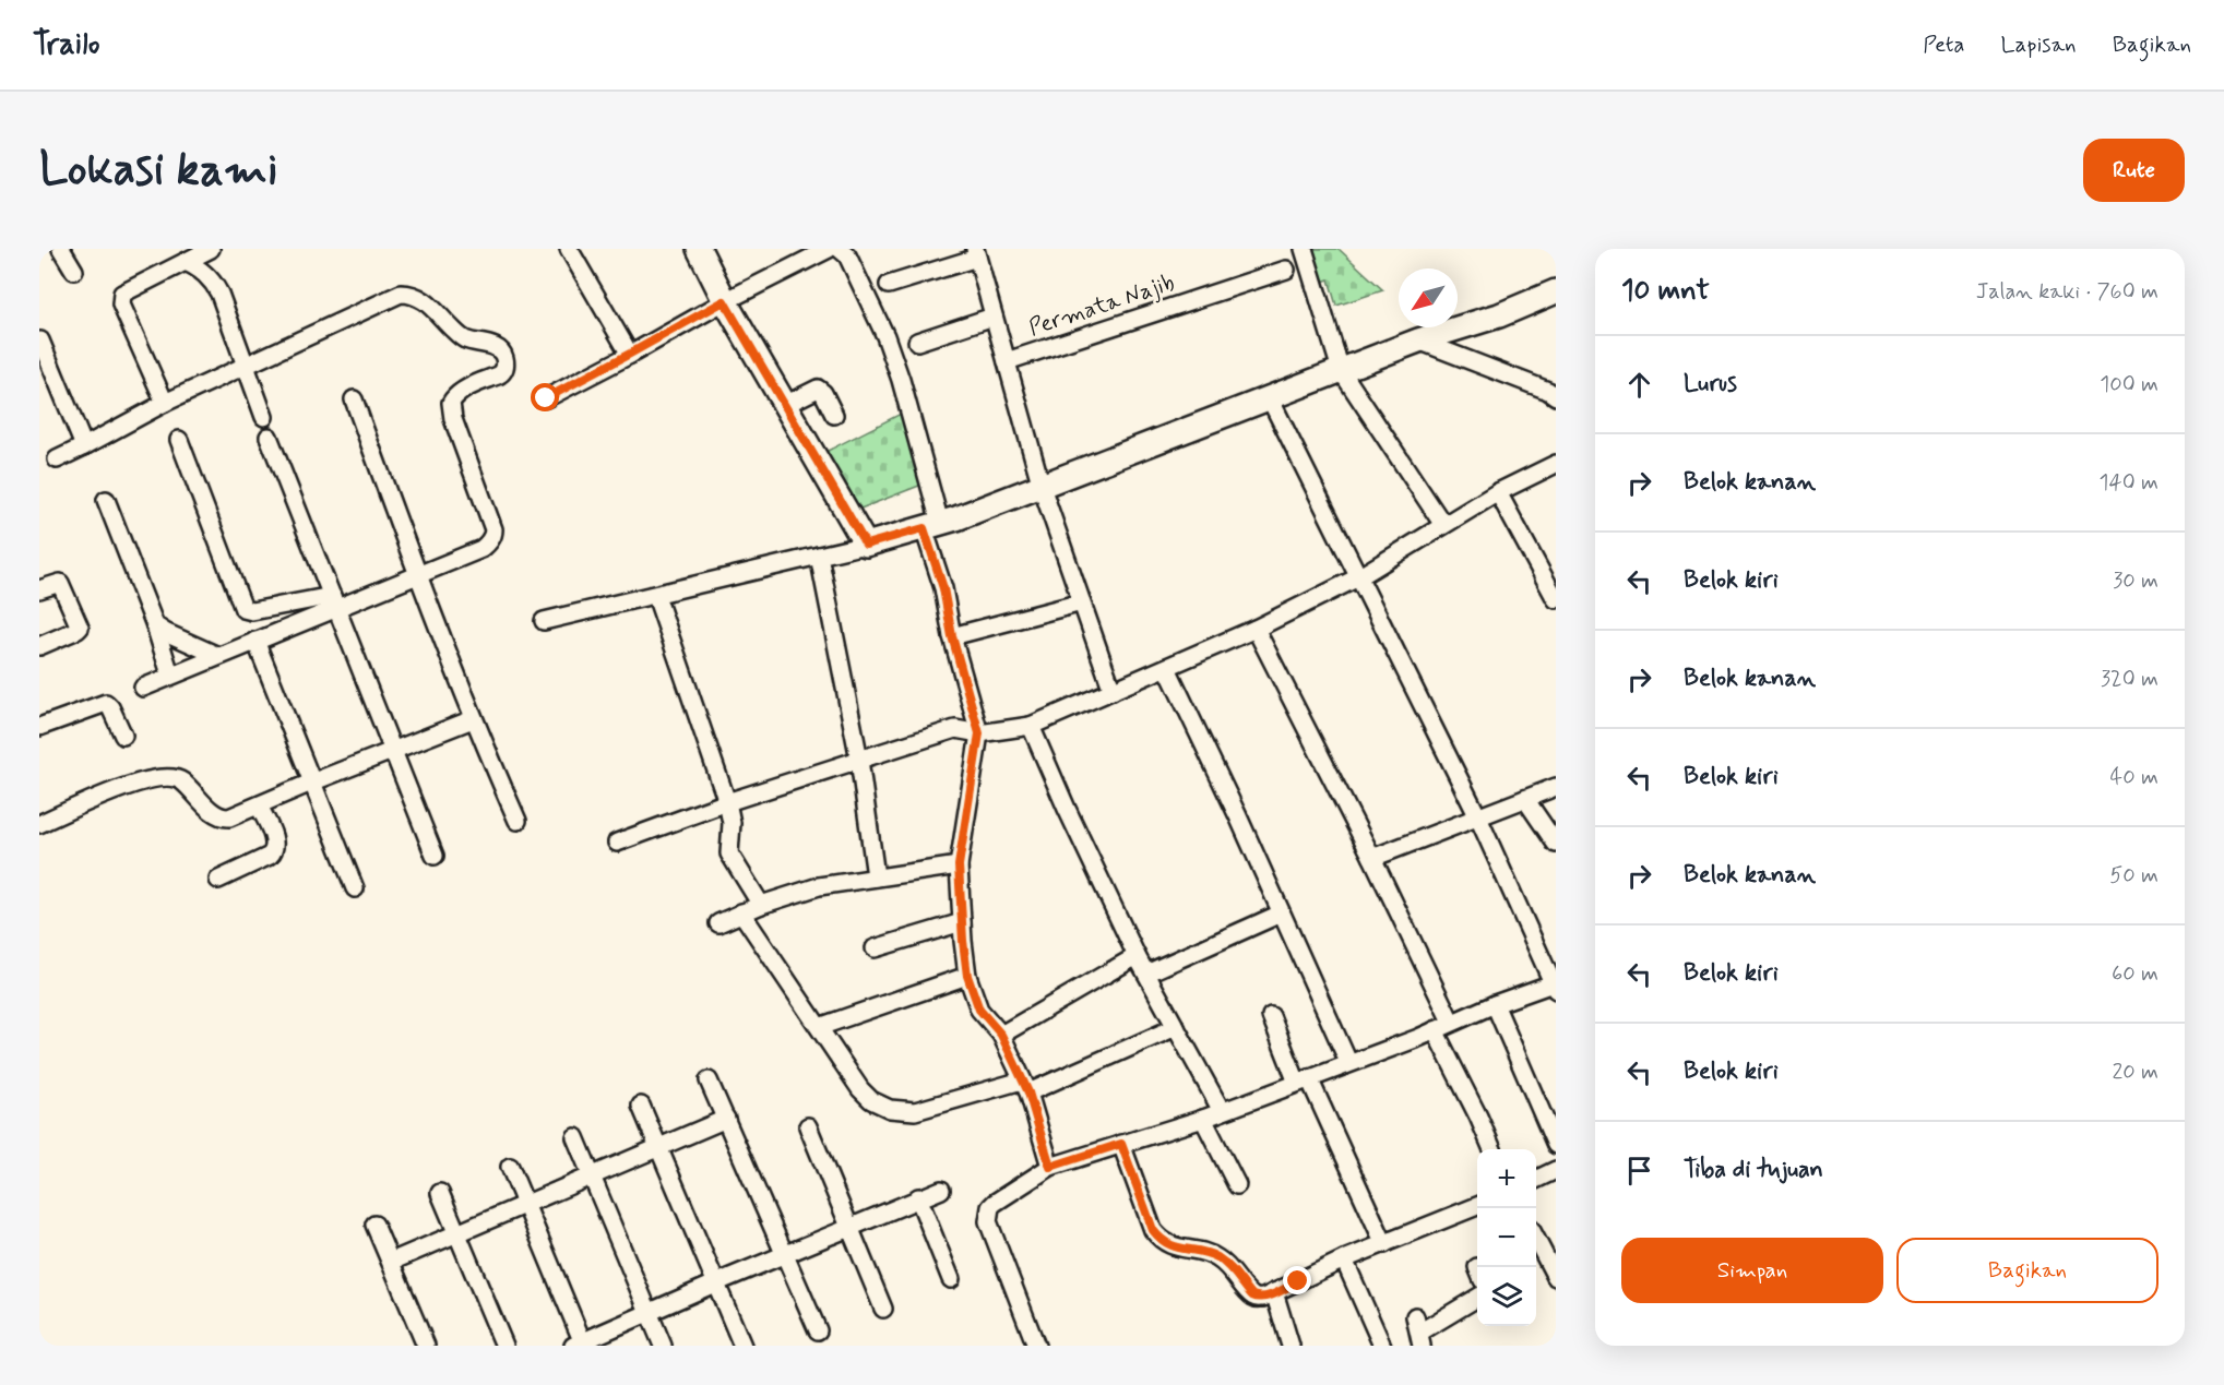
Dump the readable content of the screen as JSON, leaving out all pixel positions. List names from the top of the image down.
{
  "streets": {
    "street": ["Permata Najib"]
  },
  "north": "bottom left",
  "page": {
    "header": "Trailo",
    "nav": ["Peta", "Lapisan", "Bagikan"],
    "buttons": [
      "Rute",
      ["Simpan", "Bagikan"]
    ],
    "title": "Lokasi kami",
    "heading": ["10 mnt", "Jalan kaki · 760 m"],
    "list": [
      ["Lurus", "100 m"],
      ["Belok kanan", "140 m"],
      ["Belok kiri", "30 m"],
      ["Belok kanan", "320 m"],
      ["Belok kiri", "40 m"],
      ["Belok kanan", "50 m"],
      ["Belok kiri", "60 m"],
      ["Belok kiri", "20 m"],
      "Tiba di tujuan"
    ],
    "map_buttons": ["+", "−"]
  }
}
